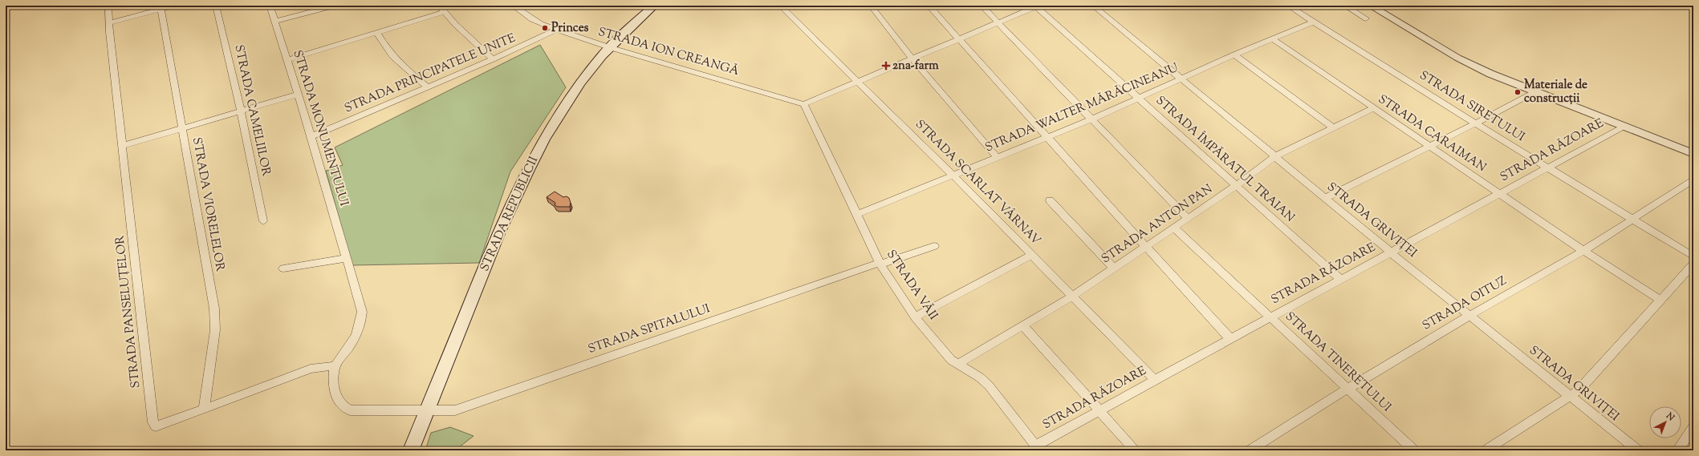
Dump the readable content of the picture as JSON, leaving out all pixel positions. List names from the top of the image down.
{
  "streets": {
    "main road": ["STRADA REPUBLICII"],
    "street": [
      "STRADA ION CREANGĂ",
      "STRADA PRINCIPATELE UNITE",
      "STRADA SIRETULUI",
      "STRADA WALTER MĂRĂCINEANU",
      "STRADA CAMELIILOR",
      "STRADA MONUMENTULUI",
      "STRADA CARAIMAN",
      "STRADA RĂZOARE",
      "STRADA ÎMPĂRATUL TRAIAN",
      "STRADA SCARLAT VÂRNAV",
      "STRADA VIORELELOR",
      "STRADA GRIVIȚEI",
      "STRADA ANTON PAN",
      "STRADA VĂII",
      "STRADA OITUZ",
      "STRADA PANSELUȚELOR",
      "STRADA SPITALULUI",
      "STRADA TINERETULUI"
    ]
  },
  "crossings": [
    ["STRADA ION CREANGĂ", "STRADA PRINCIPATELE UNITE"],
    ["STRADA ION CREANGĂ", "STRADA REPUBLICII"],
    ["STRADA ION CREANGĂ", "STRADA VĂII"],
    ["STRADA PRINCIPATELE UNITE", "STRADA MONUMENTULUI"],
    ["STRADA SIRETULUI", "STRADA WALTER MĂRĂCINEANU"],
    ["STRADA SIRETULUI", "STRADA RĂZOARE"],
    ["STRADA SIRETULUI", "STRADA OITUZ"],
    ["STRADA WALTER MĂRĂCINEANU", "STRADA CARAIMAN"],
    ["STRADA WALTER MĂRĂCINEANU", "STRADA ÎMPĂRATUL TRAIAN"],
    ["STRADA WALTER MĂRĂCINEANU", "STRADA SCARLAT VÂRNAV"],
    ["STRADA WALTER MĂRĂCINEANU", "STRADA GRIVIȚEI"],
    ["STRADA WALTER MĂRĂCINEANU", "STRADA VĂII"],
    ["STRADA MONUMENTULUI", "STRADA PANSELUȚELOR"],
    ["STRADA MONUMENTULUI", "STRADA SPITALULUI"],
    ["STRADA CARAIMAN", "STRADA RĂZOARE"],
    ["STRADA CARAIMAN", "STRADA ANTON PAN"],
    ["STRADA CARAIMAN", "STRADA OITUZ"],
    ["STRADA RĂZOARE", "STRADA ÎMPĂRATUL TRAIAN"],
    ["STRADA RĂZOARE", "STRADA SCARLAT VÂRNAV"],
    ["STRADA RĂZOARE", "STRADA GRIVIȚEI"],
    ["STRADA RĂZOARE", "STRADA VĂII"],
    ["STRADA RĂZOARE", "STRADA TINERETULUI"],
    ["STRADA ÎMPĂRATUL TRAIAN", "STRADA ANTON PAN"],
    ["STRADA SCARLAT VÂRNAV", "STRADA ANTON PAN"],
    ["STRADA VIORELELOR", "STRADA PANSELUȚELOR"],
    ["STRADA REPUBLICII", "STRADA SPITALULUI"],
    ["STRADA GRIVIȚEI", "STRADA ANTON PAN"],
    ["STRADA GRIVIȚEI", "STRADA OITUZ"],
    ["STRADA ANTON PAN", "STRADA VĂII"],
    ["STRADA ANTON PAN", "STRADA TINERETULUI"],
    ["STRADA VĂII", "STRADA SPITALULUI"],
    ["STRADA OITUZ", "STRADA TINERETULUI"],
    ["STRADA PANSELUȚELOR", "STRADA SPITALULUI"]
  ],
  "places": {
    "other": ["Princes", "Materiale de construcții"],
    "health": ["2na-farm"]
  },
  "north": "top right"
}
